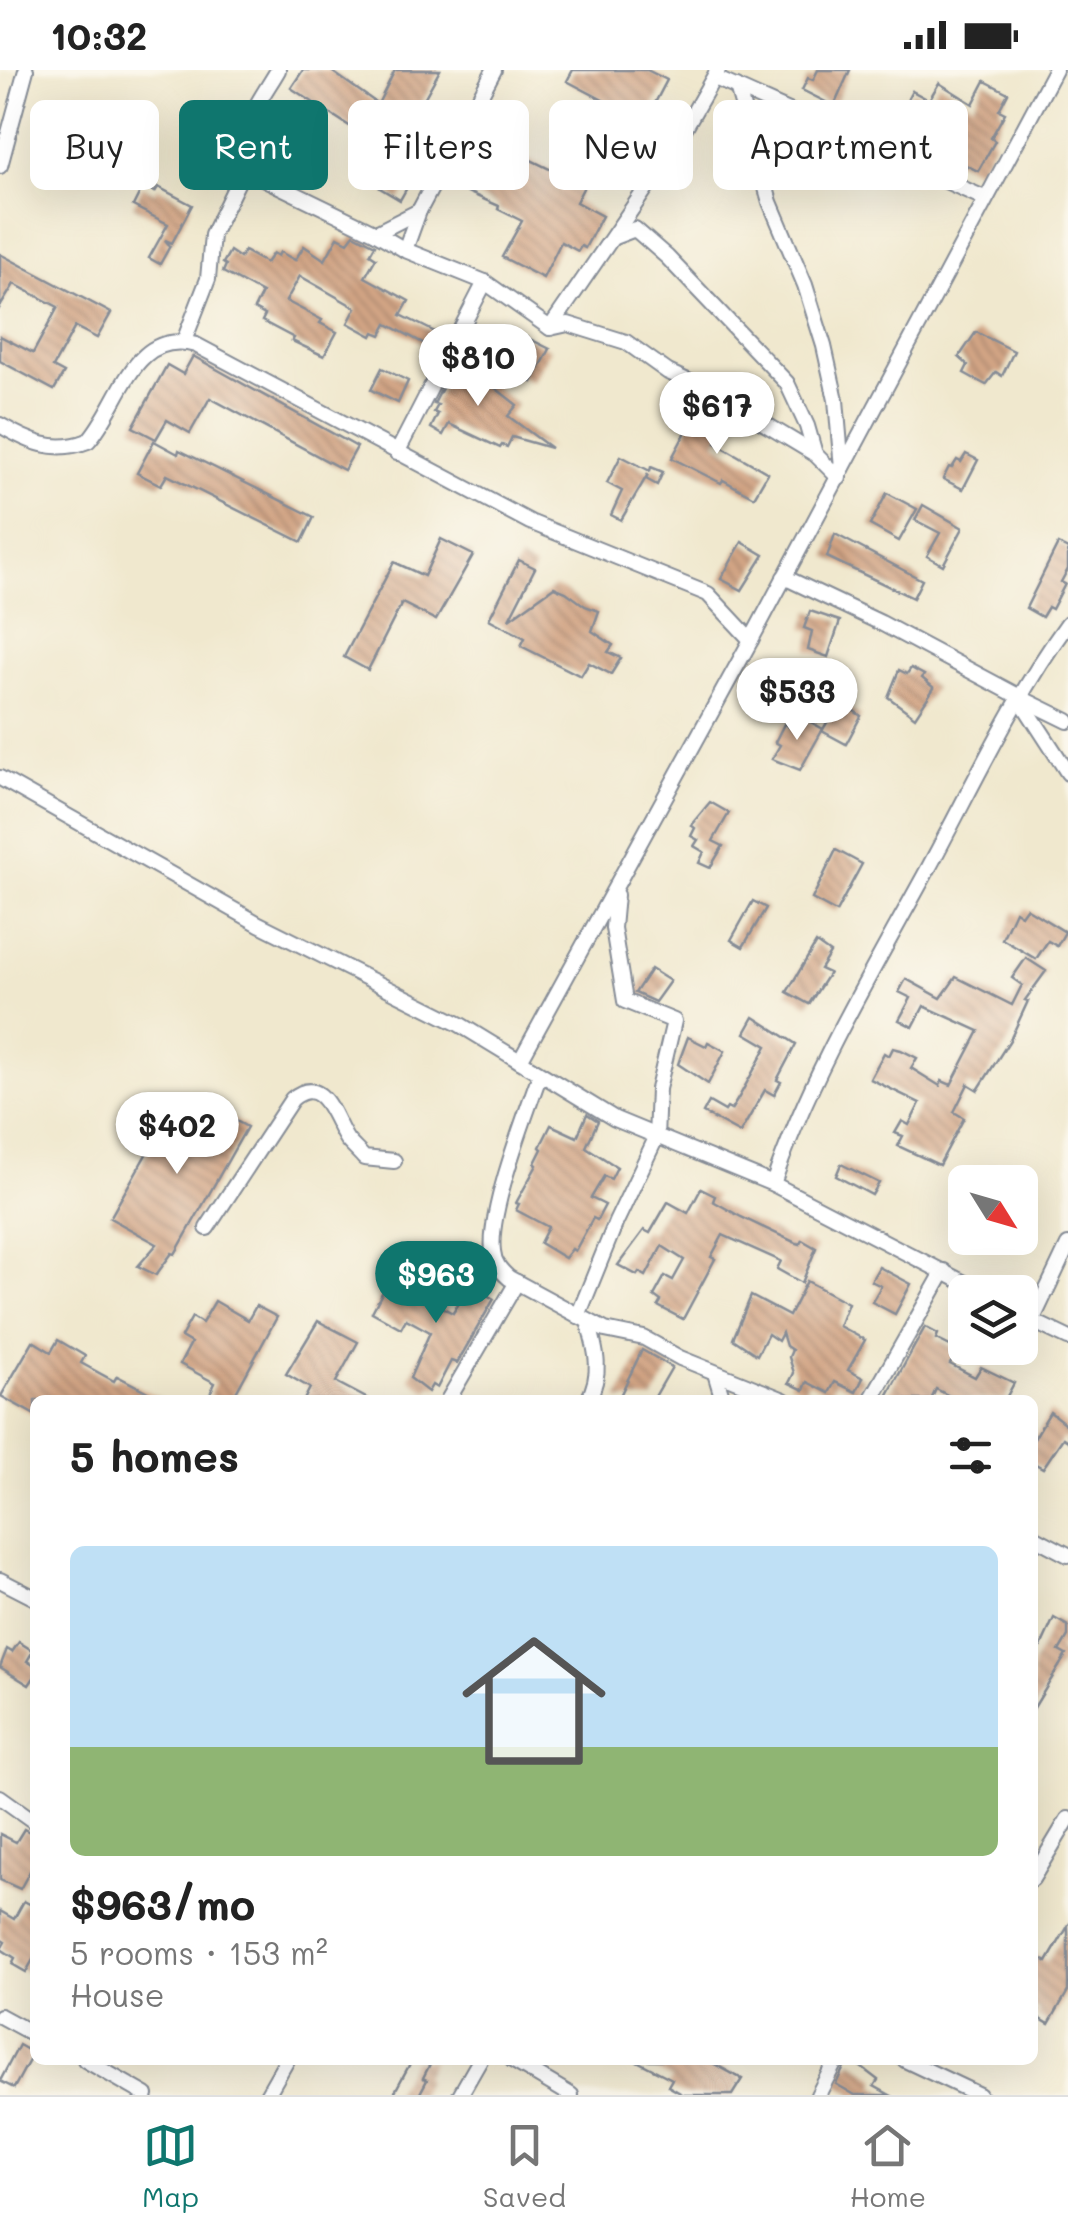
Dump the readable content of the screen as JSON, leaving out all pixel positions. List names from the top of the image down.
{
  "north": "bottom right",
  "page": {
    "status": "10:32",
    "chip": [
      "Buy",
      "Rent",
      "Filters",
      "New",
      "Apartment"
    ],
    "price": [
      "$810",
      "$617",
      "$533",
      "$402",
      "$963"
    ],
    "heading": "5 homes",
    "list": [
      {
        "name": "$963/mo",
        "note": "5 rooms · 153 m² · House"
      }
    ],
    "tabs": ["Map", "Saved", "Home"]
  }
}
